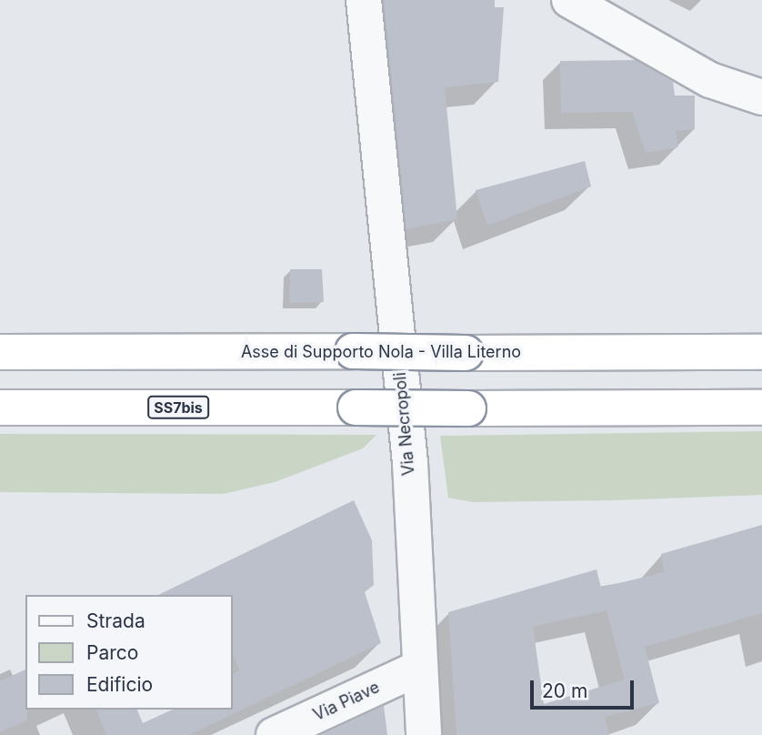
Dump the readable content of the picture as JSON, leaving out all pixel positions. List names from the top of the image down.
{
  "streets": {
    "highway": ["Asse di Supporto Nola - Villa Literno", "SS7bis"],
    "street": ["Via Necropoli", "Via Piave"]
  },
  "crossings": [
    ["Via Necropoli", "Via Piave"]
  ],
  "legend": ["Strada", "Parco", "Edificio"],
  "scale_bar": "20 m"
}
